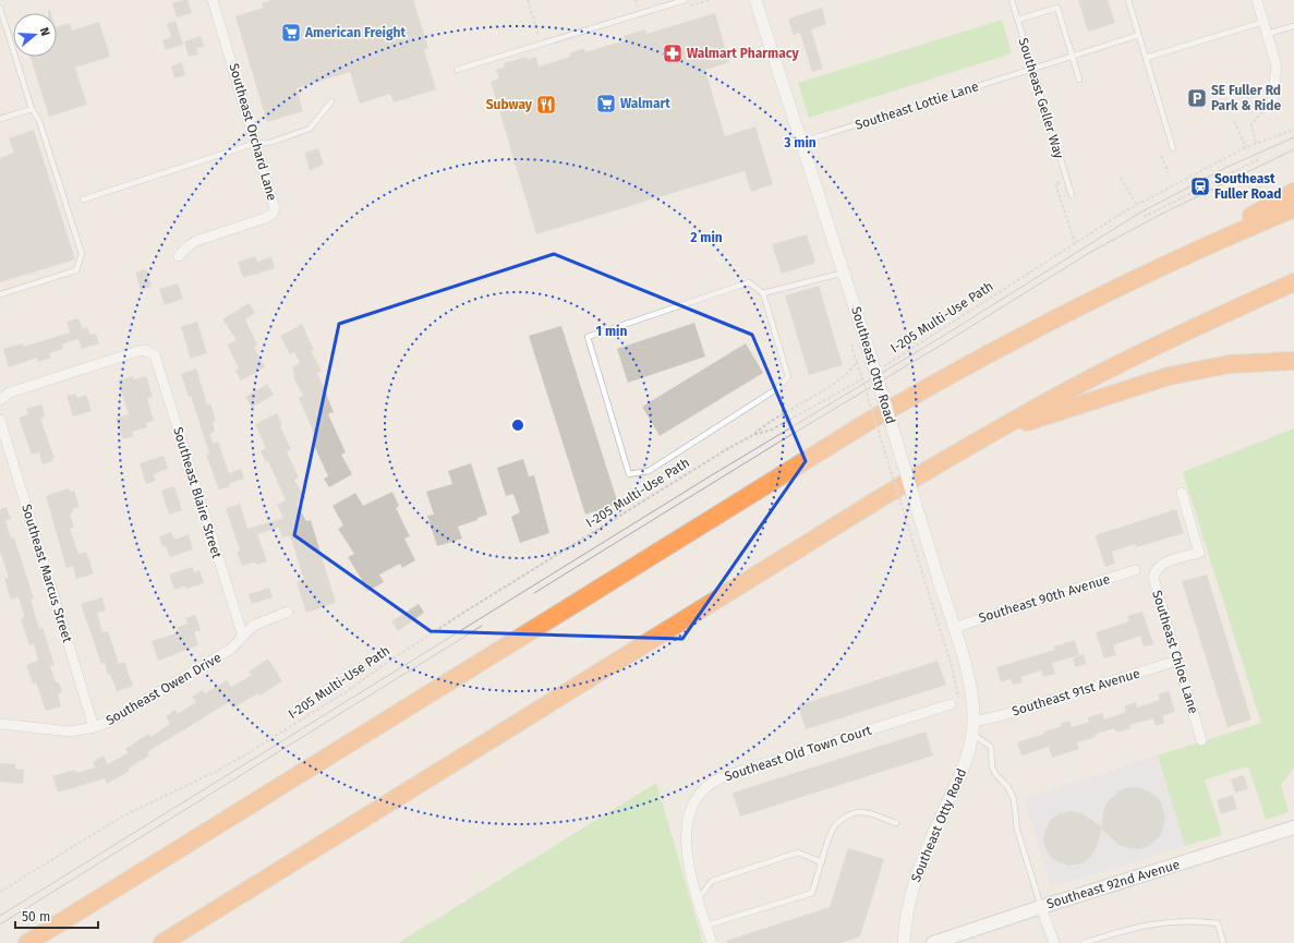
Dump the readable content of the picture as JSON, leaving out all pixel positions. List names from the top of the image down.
{
  "streets": {
    "main road": ["Southeast 92nd Avenue"],
    "street": [
      "Southeast Orchard Lane",
      "Southeast Otty Road",
      "Southeast Blaire Street",
      "Southeast Marcus Street",
      "Southeast 90th Avenue",
      "Southeast Chloe Lane",
      "Southeast Owen Drive",
      "Southeast 91st Avenue",
      "Southeast Old Town Court"
    ],
    "lane": ["Southeast Geller Way", "Southeast Lottie Lane"],
    "path": ["I-205 Multi-Use Path"]
  },
  "crossings": [
    ["Southeast Geller Way", "Southeast Lottie Lane"],
    ["Southeast Lottie Lane", "Southeast Otty Road"],
    ["I-205 Multi-Use Path", "Southeast Otty Road"],
    ["Southeast Otty Road", "Southeast 90th Avenue"],
    ["Southeast Otty Road", "Southeast 91st Avenue"],
    ["Southeast Otty Road", "Southeast Old Town Court"],
    ["Southeast Blaire Street", "Southeast Owen Drive"],
    ["Southeast Marcus Street", "Southeast Owen Drive"],
    ["Southeast Chloe Lane", "Southeast 91st Avenue"]
  ],
  "places": {
    "supermarket": ["American Freight", "Walmart"],
    "pharmacy": ["Walmart Pharmacy"],
    "parking": ["SE Fuller Rd Park & Ride"],
    "restaurant": ["Subway"],
    "station": ["Southeast Fuller Road"]
  },
  "scale_bar": "50 m",
  "north": "right",
  "rings": ["3 min", "2 min", "1 min"]
}
